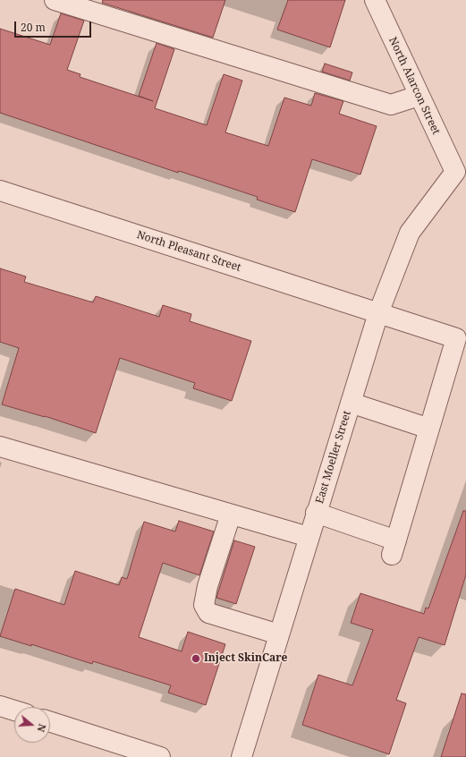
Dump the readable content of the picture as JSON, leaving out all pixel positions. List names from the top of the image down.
{
  "streets": {
    "street": ["North Alarcon Street", "North Pleasant Street", "East Moeller Street"]
  },
  "crossings": [
    ["North Alarcon Street", "East Moeller Street"],
    ["North Pleasant Street", "East Moeller Street"]
  ],
  "places": ["Inject SkinCare"],
  "scale_bar": "20 m",
  "north": "right"
}
